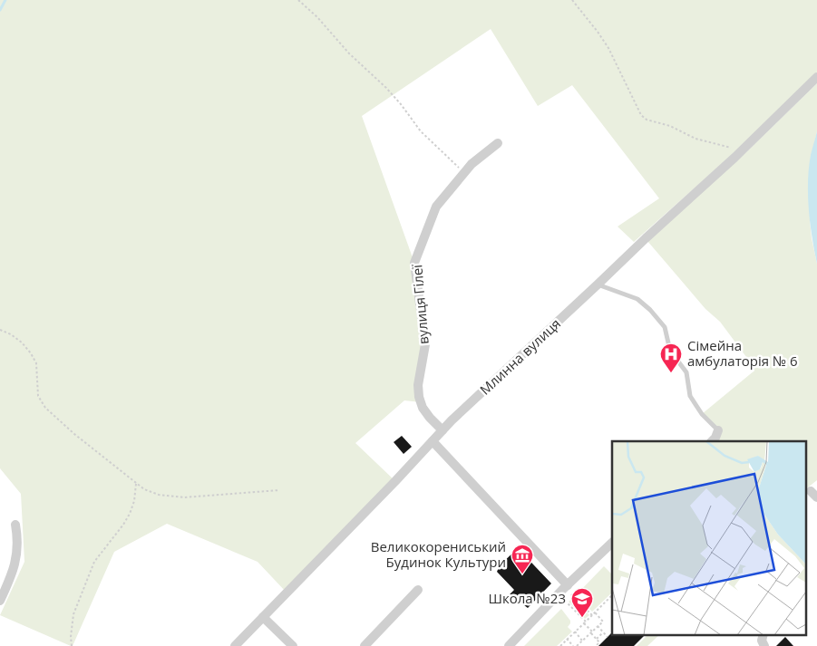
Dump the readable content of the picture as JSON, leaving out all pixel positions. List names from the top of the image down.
{
  "streets": {
    "street": ["вулиця Гілеї", "Млинна вулиця"]
  },
  "crossings": [
    ["вулиця Гілеї", "Млинна вулиця"]
  ],
  "places": {
    "hospital": ["Сімейна амбулаторія № 6"],
    "museum": ["Великокорениський Будинок Культури"],
    "school or university": ["Школа №23"]
  }
}
